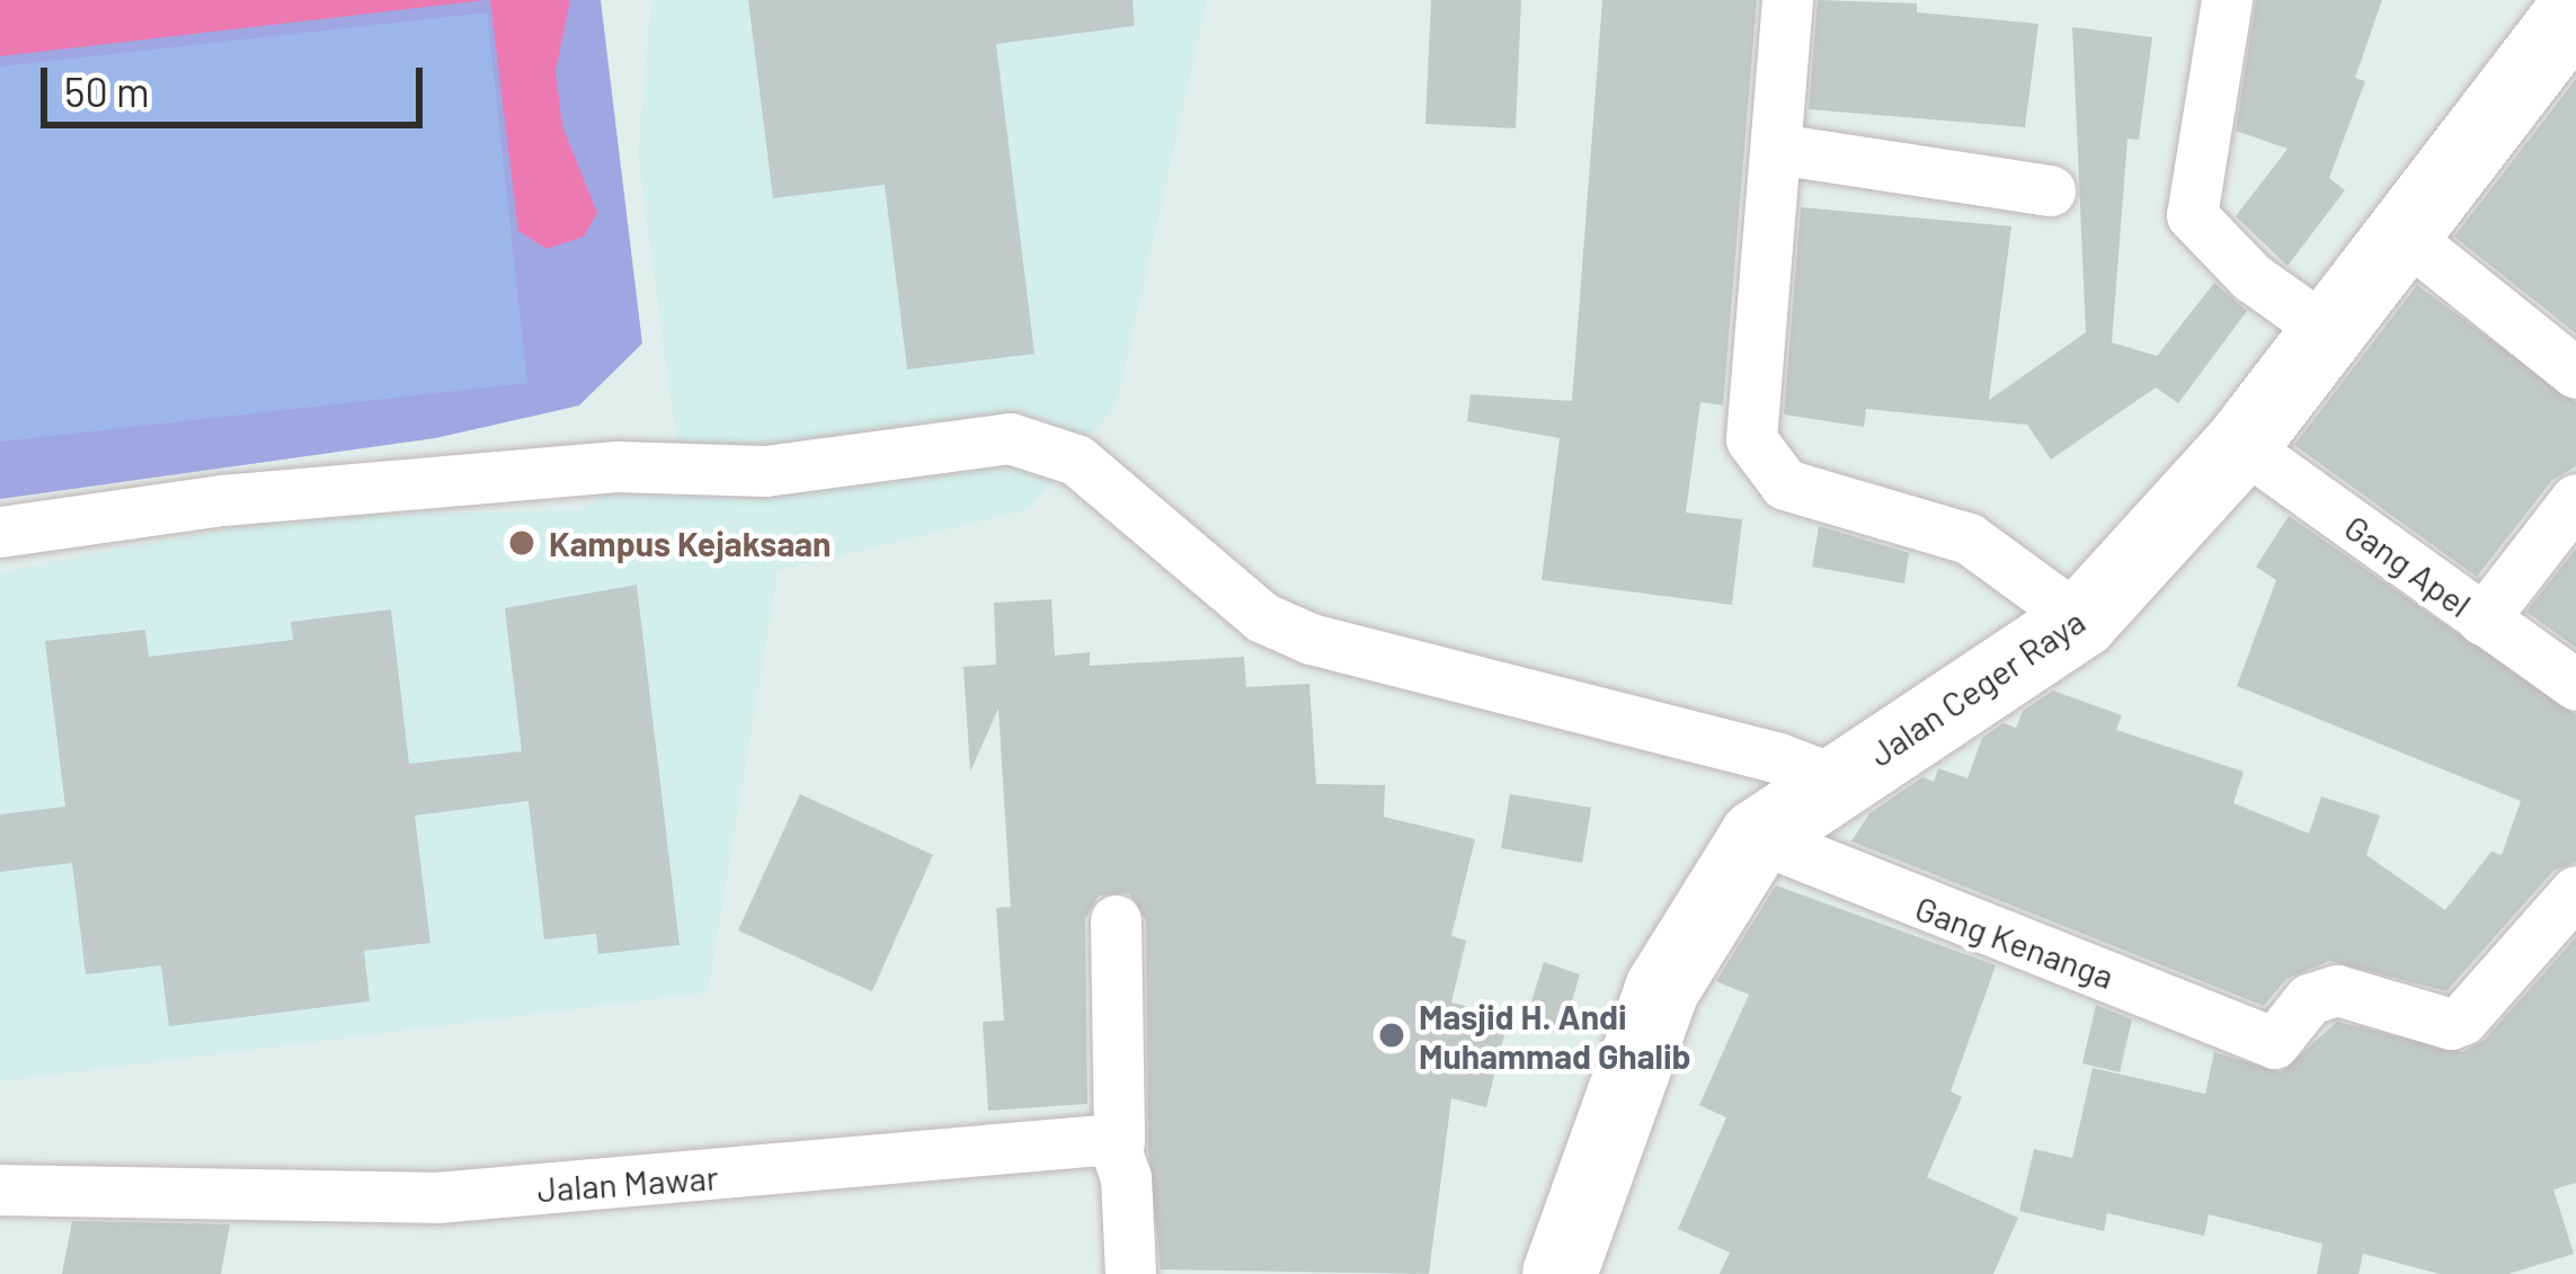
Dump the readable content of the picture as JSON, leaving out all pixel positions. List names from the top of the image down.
{
  "streets": {
    "main road": ["Jalan Ceger Raya"],
    "street": ["Gang Apel", "Gang Kenanga", "Jalan Mawar"]
  },
  "crossings": [
    ["Gang Apel", "Jalan Ceger Raya"],
    ["Jalan Ceger Raya", "Gang Kenanga"]
  ],
  "places": ["Kampus Kejaksaan", "Masjid H. Andi Muhammad Ghalib"],
  "scale_bar": "50 m"
}
